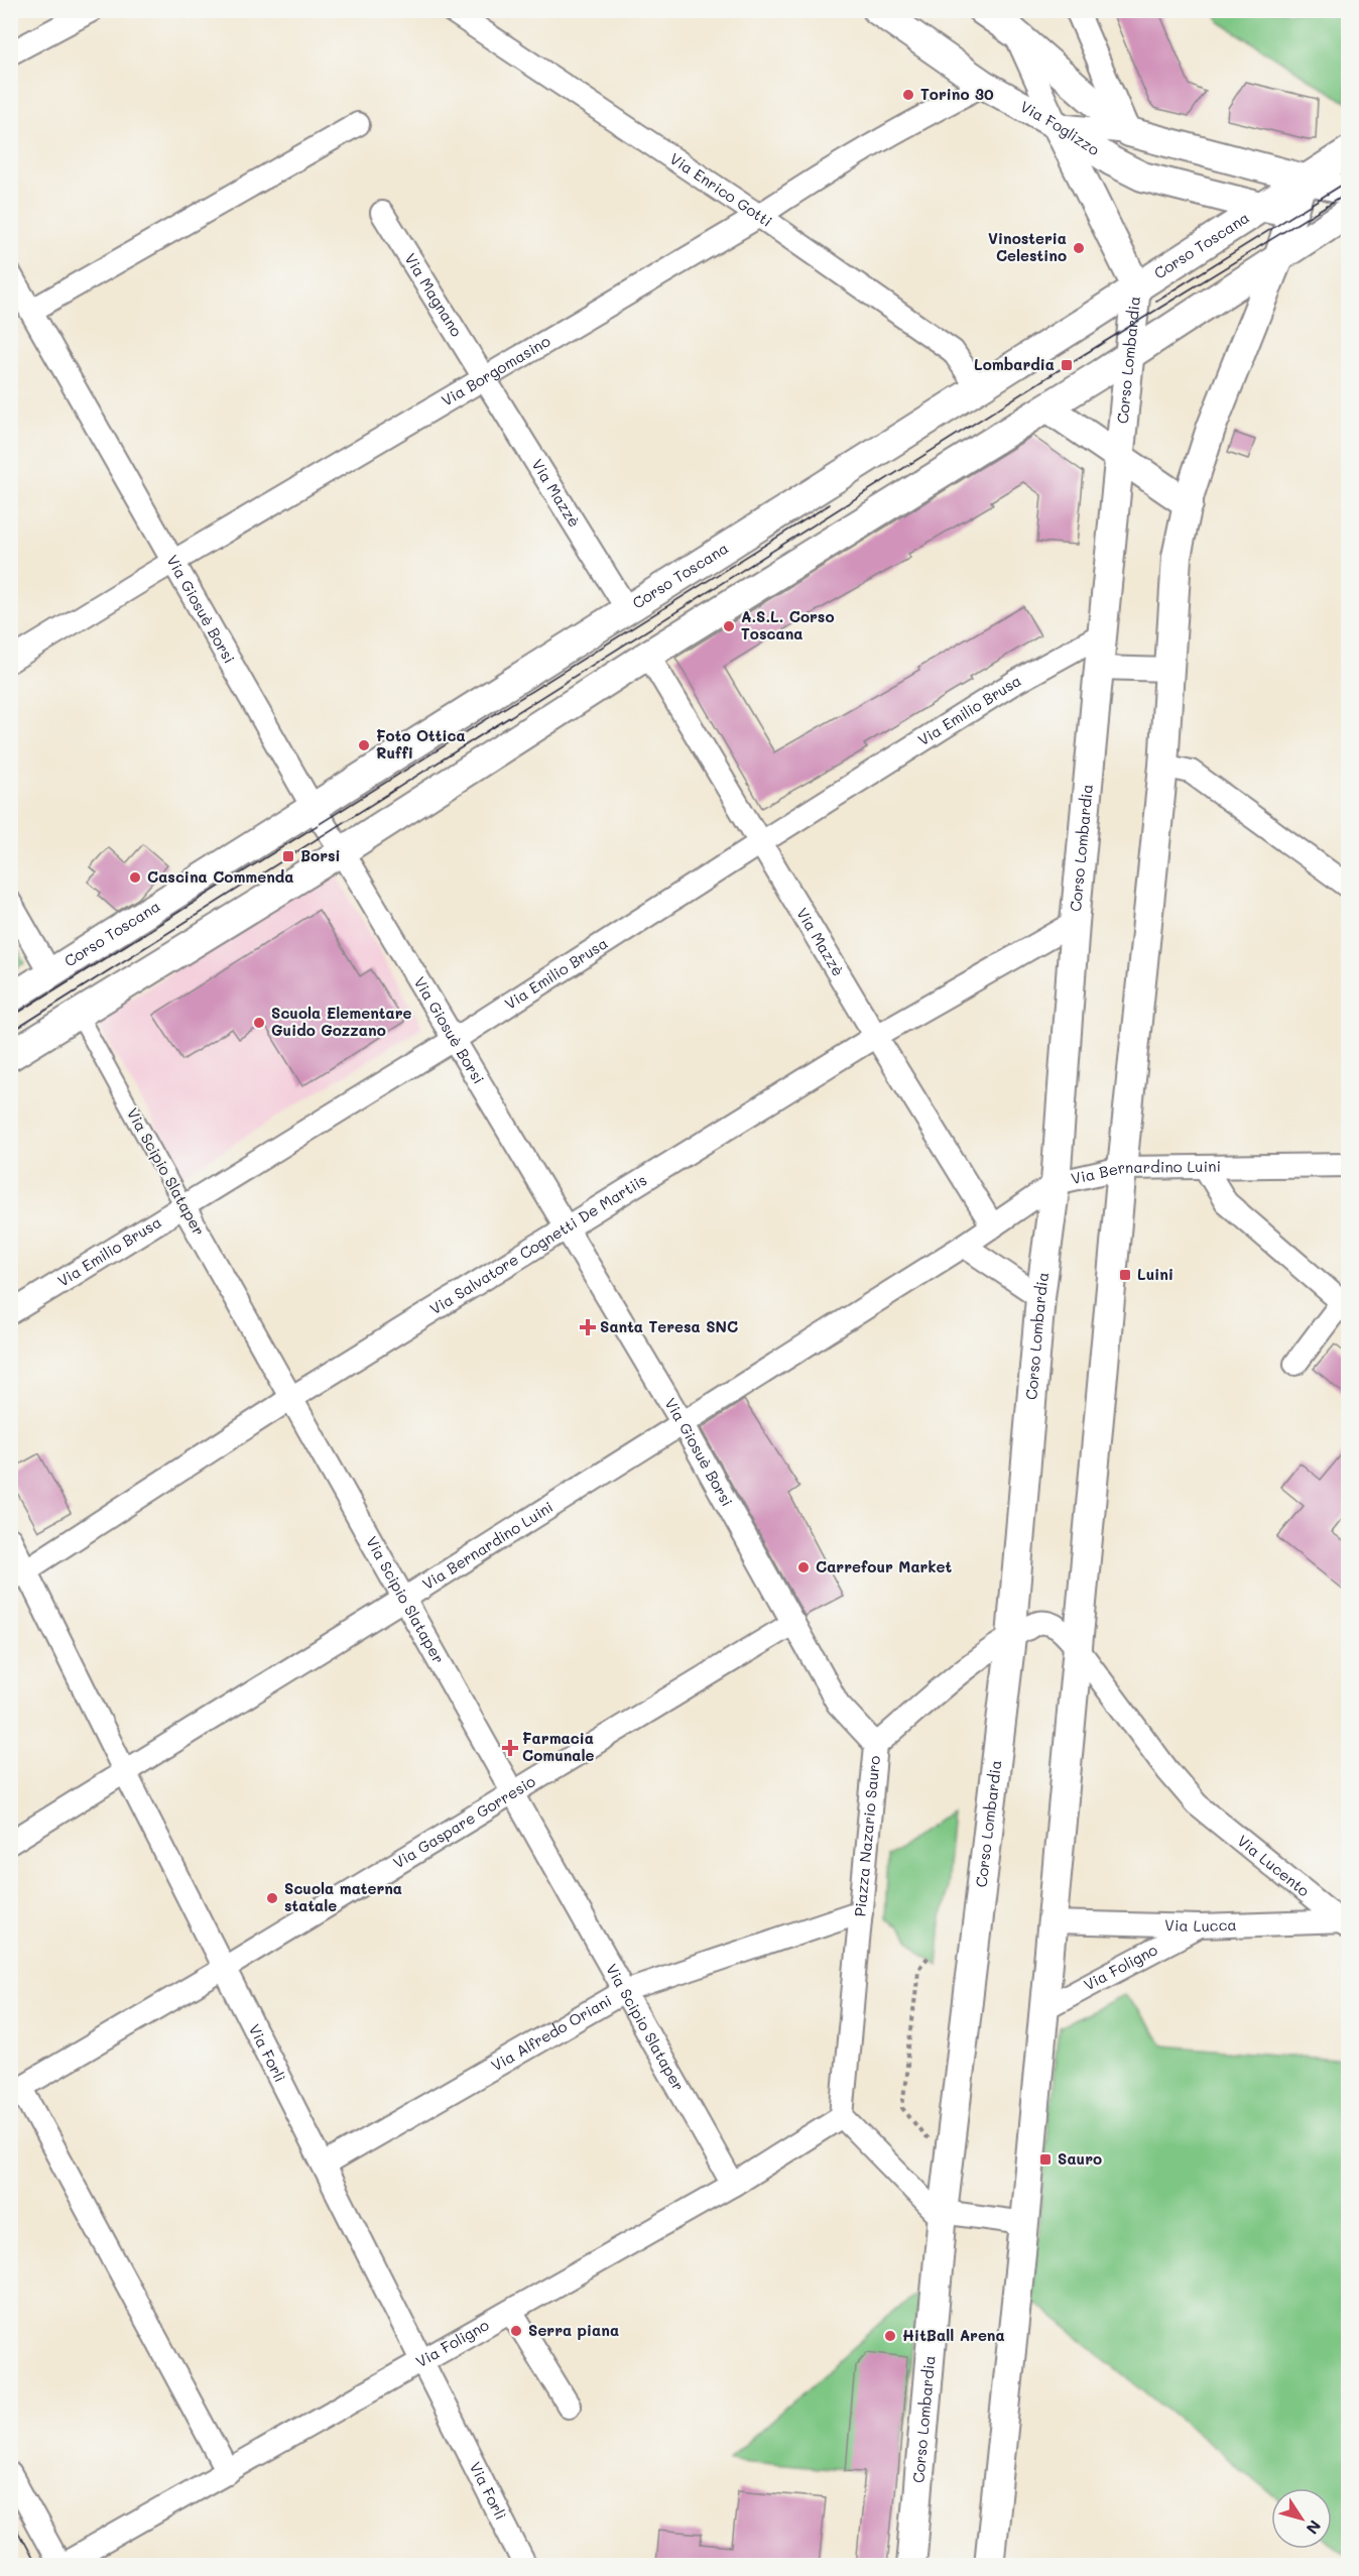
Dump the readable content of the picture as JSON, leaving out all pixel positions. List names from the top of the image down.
{
  "streets": {
    "street": [
      "Via Foglizzo",
      "Via Enrico Gotti",
      "Corso Toscana",
      "Via Magnano",
      "Corso Lombardia",
      "Via Borgomasino",
      "Via Mazzè",
      "Via Giosuè Borsi",
      "Via Emilio Brusa",
      "Via Scipio Slataper",
      "Via Bernardino Luini",
      "Via Salvatore Cognetti De Martiis",
      "Via Gaspare Gorresio",
      "Piazza Nazario Sauro",
      "Via Lucento",
      "Via Lucca",
      "Via Foligno",
      "Via Alfredo Oriani",
      "Via Forlì"
    ]
  },
  "crossings": [
    ["Via Foglizzo", "Corso Toscana"],
    ["Via Foglizzo", "Corso Lombardia"],
    ["Via Foglizzo", "Via Borgomasino"],
    ["Via Enrico Gotti", "Corso Toscana"],
    ["Via Enrico Gotti", "Via Borgomasino"],
    ["Corso Toscana", "Corso Lombardia"],
    ["Corso Toscana", "Via Mazzè"],
    ["Corso Toscana", "Via Giosuè Borsi"],
    ["Via Magnano", "Via Borgomasino"],
    ["Via Magnano", "Via Mazzè"],
    ["Corso Lombardia", "Via Emilio Brusa"],
    ["Corso Lombardia", "Via Bernardino Luini"],
    ["Corso Lombardia", "Via Salvatore Cognetti De Martiis"],
    ["Corso Lombardia", "Piazza Nazario Sauro"],
    ["Via Borgomasino", "Via Mazzè"],
    ["Via Borgomasino", "Via Giosuè Borsi"],
    ["Via Mazzè", "Via Emilio Brusa"],
    ["Via Mazzè", "Via Bernardino Luini"],
    ["Via Mazzè", "Via Salvatore Cognetti De Martiis"],
    ["Via Giosuè Borsi", "Via Emilio Brusa"],
    ["Via Giosuè Borsi", "Via Bernardino Luini"],
    ["Via Giosuè Borsi", "Via Salvatore Cognetti De Martiis"],
    ["Via Giosuè Borsi", "Via Gaspare Gorresio"],
    ["Via Giosuè Borsi", "Piazza Nazario Sauro"],
    ["Via Emilio Brusa", "Via Scipio Slataper"],
    ["Via Scipio Slataper", "Via Bernardino Luini"],
    ["Via Scipio Slataper", "Via Salvatore Cognetti De Martiis"],
    ["Via Scipio Slataper", "Via Gaspare Gorresio"],
    ["Via Scipio Slataper", "Via Foligno"],
    ["Via Scipio Slataper", "Via Alfredo Oriani"],
    ["Via Bernardino Luini", "Via Forlì"],
    ["Via Salvatore Cognetti De Martiis", "Via Forlì"],
    ["Via Gaspare Gorresio", "Via Forlì"],
    ["Piazza Nazario Sauro", "Via Lucento"],
    ["Piazza Nazario Sauro", "Via Foligno"],
    ["Piazza Nazario Sauro", "Via Alfredo Oriani"],
    ["Via Lucento", "Via Lucca"],
    ["Via Lucca", "Via Foligno"],
    ["Via Foligno", "Via Forlì"],
    ["Via Alfredo Oriani", "Via Forlì"]
  ],
  "places": {
    "other": [
      "Torino 30",
      "Vinosteria Celestino",
      "A.S.L. Corso Toscana",
      "Foto Ottica Ruffi",
      "Cascina Commenda",
      "Scuola Elementare Guido Gozzano",
      "Carrefour Market",
      "Scuola materna statale",
      "Serra piana",
      "HitBall Arena"
    ],
    "transit": [
      "Lombardia",
      "Borsi",
      "Luini",
      "Sauro"
    ],
    "health": ["Santa Teresa SNC", "Farmacia Comunale"]
  },
  "north": "bottom right"
}
